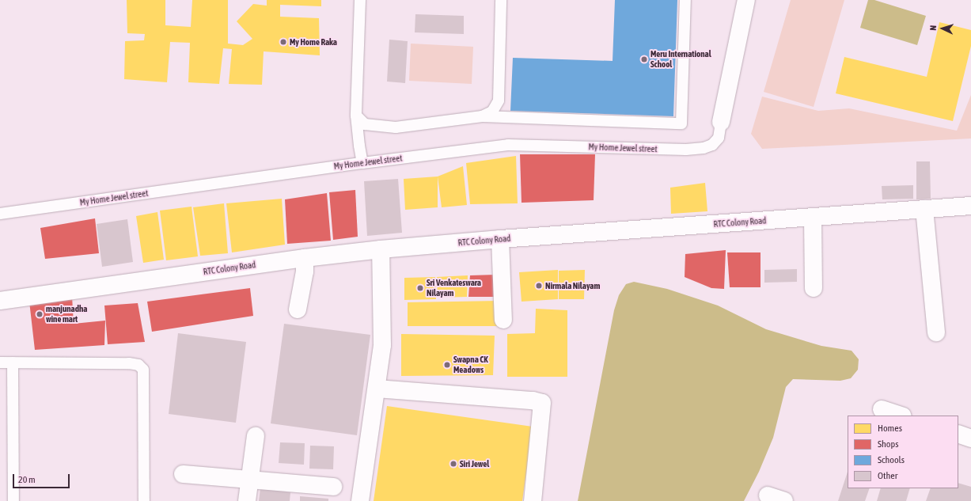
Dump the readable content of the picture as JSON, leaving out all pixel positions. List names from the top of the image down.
{
  "streets": {
    "street": ["RTC Colony Road"],
    "lane": ["My Home Jewel street"]
  },
  "places": [
    "My Home Raka",
    "Meru International School",
    "Nirmala Nilayam",
    "Sri Venkateswara Nilayam",
    "manjunadha wine mart",
    "Swapna CK Meadows",
    "Siri Jewel"
  ],
  "legend": [
    "Homes",
    "Shops",
    "Schools",
    "Other"
  ],
  "scale_bar": "20 m",
  "north": "left"
}
